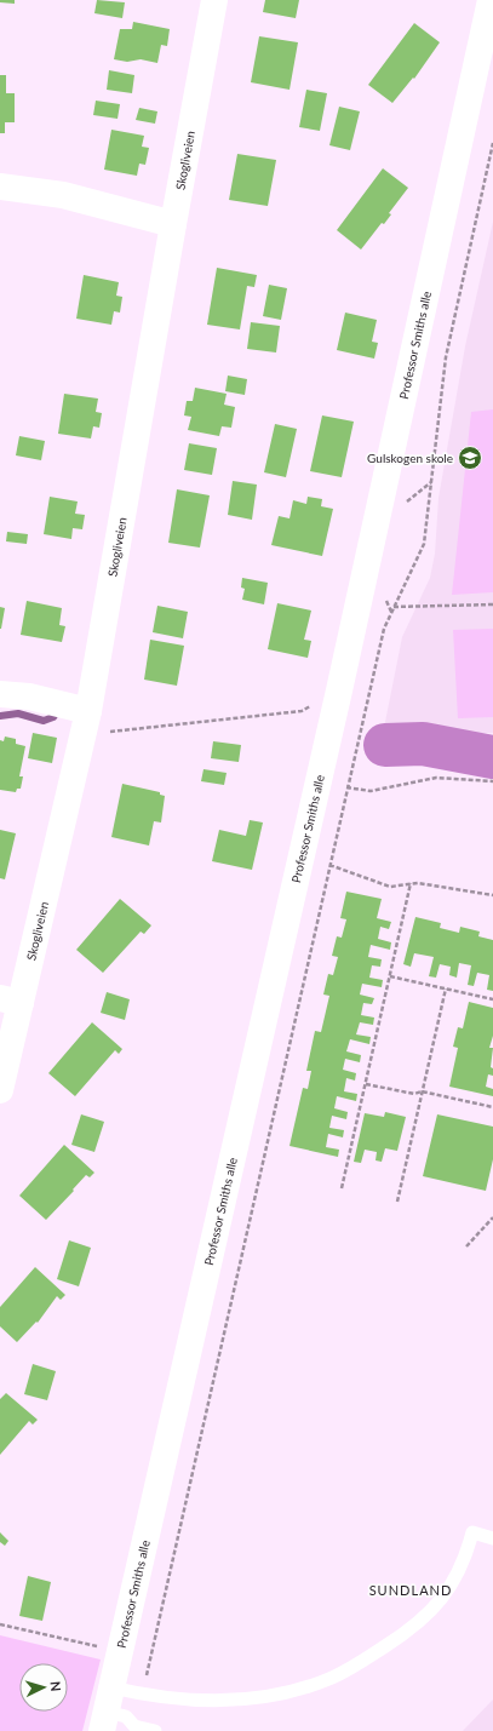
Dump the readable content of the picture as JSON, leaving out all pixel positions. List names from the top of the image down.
{
  "streets": {
    "street": ["Skogliveien", "Professor Smiths alle"]
  },
  "districts": ["SUNDLAND"],
  "places": {
    "school or university": ["Gulskogen skole"]
  },
  "north": "right"
}
